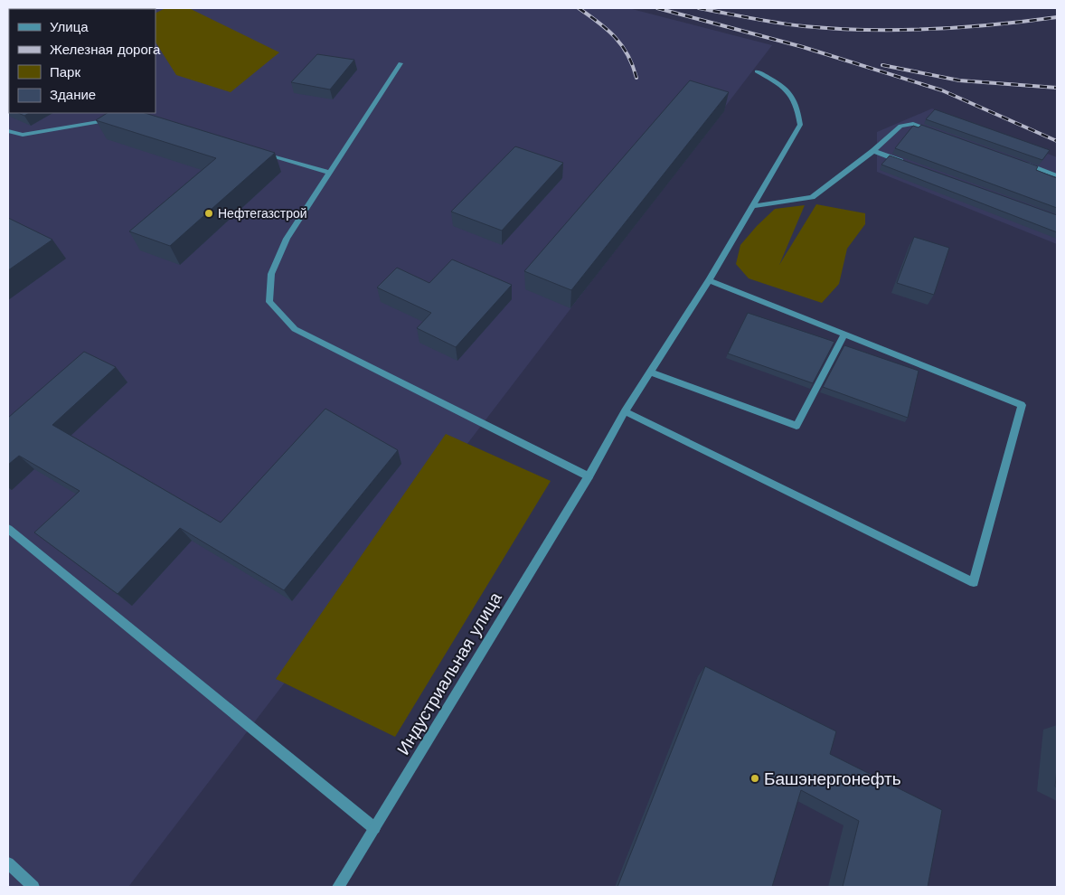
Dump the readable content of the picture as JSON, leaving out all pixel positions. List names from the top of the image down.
{
  "streets": {
    "street": ["Индустриальная улица"]
  },
  "places": ["Нефтегазстрой", "Башэнергонефть"],
  "legend": [
    "Улица",
    "Железная дорога",
    "Парк",
    "Здание"
  ]
}
